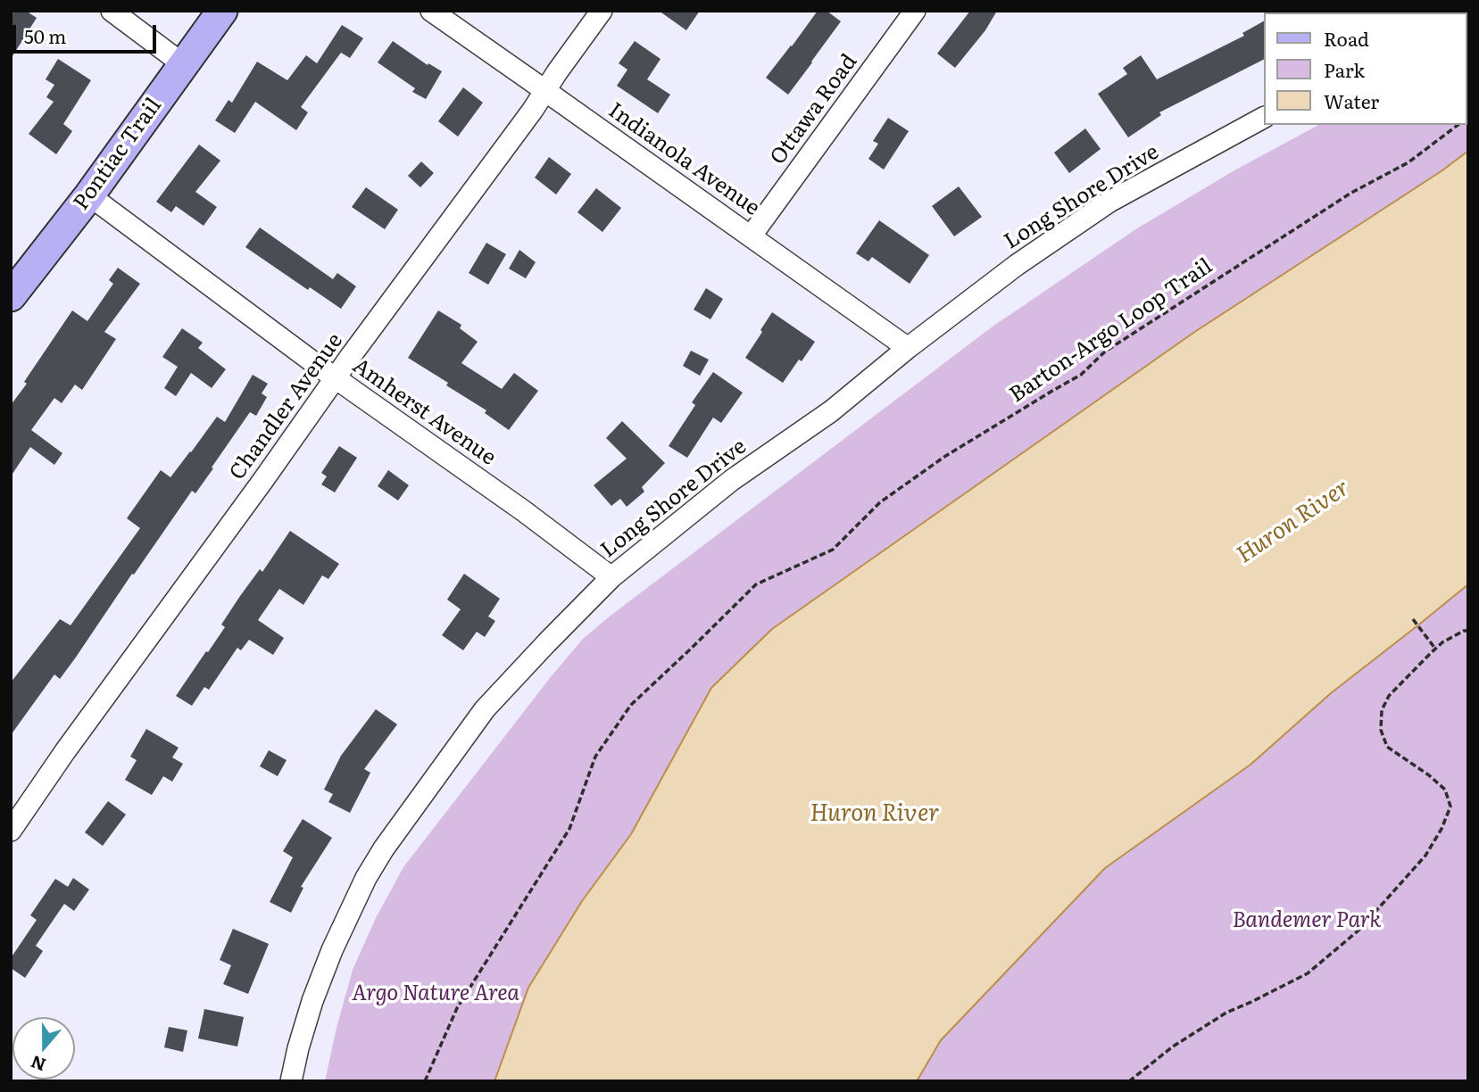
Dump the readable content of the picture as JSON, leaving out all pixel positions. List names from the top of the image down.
{
  "streets": {
    "main road": ["Pontiac Trail"],
    "street": [
      "Ottawa Road",
      "Indianola Avenue",
      "Long Shore Drive",
      "Chandler Avenue",
      "Amherst Avenue"
    ],
    "path": ["Barton-Argo Loop Trail"]
  },
  "crossings": [
    ["Ottawa Road", "Indianola Avenue"],
    ["Pontiac Trail", "Amherst Avenue"],
    ["Indianola Avenue", "Long Shore Drive"],
    ["Indianola Avenue", "Chandler Avenue"],
    ["Long Shore Drive", "Amherst Avenue"],
    ["Chandler Avenue", "Amherst Avenue"]
  ],
  "water": ["Huron River"],
  "parks": ["Bandemer Park", "Argo Nature Area"],
  "legend": ["Road", "Park", "Water"],
  "scale_bar": "50 m",
  "north": "bottom"
}
